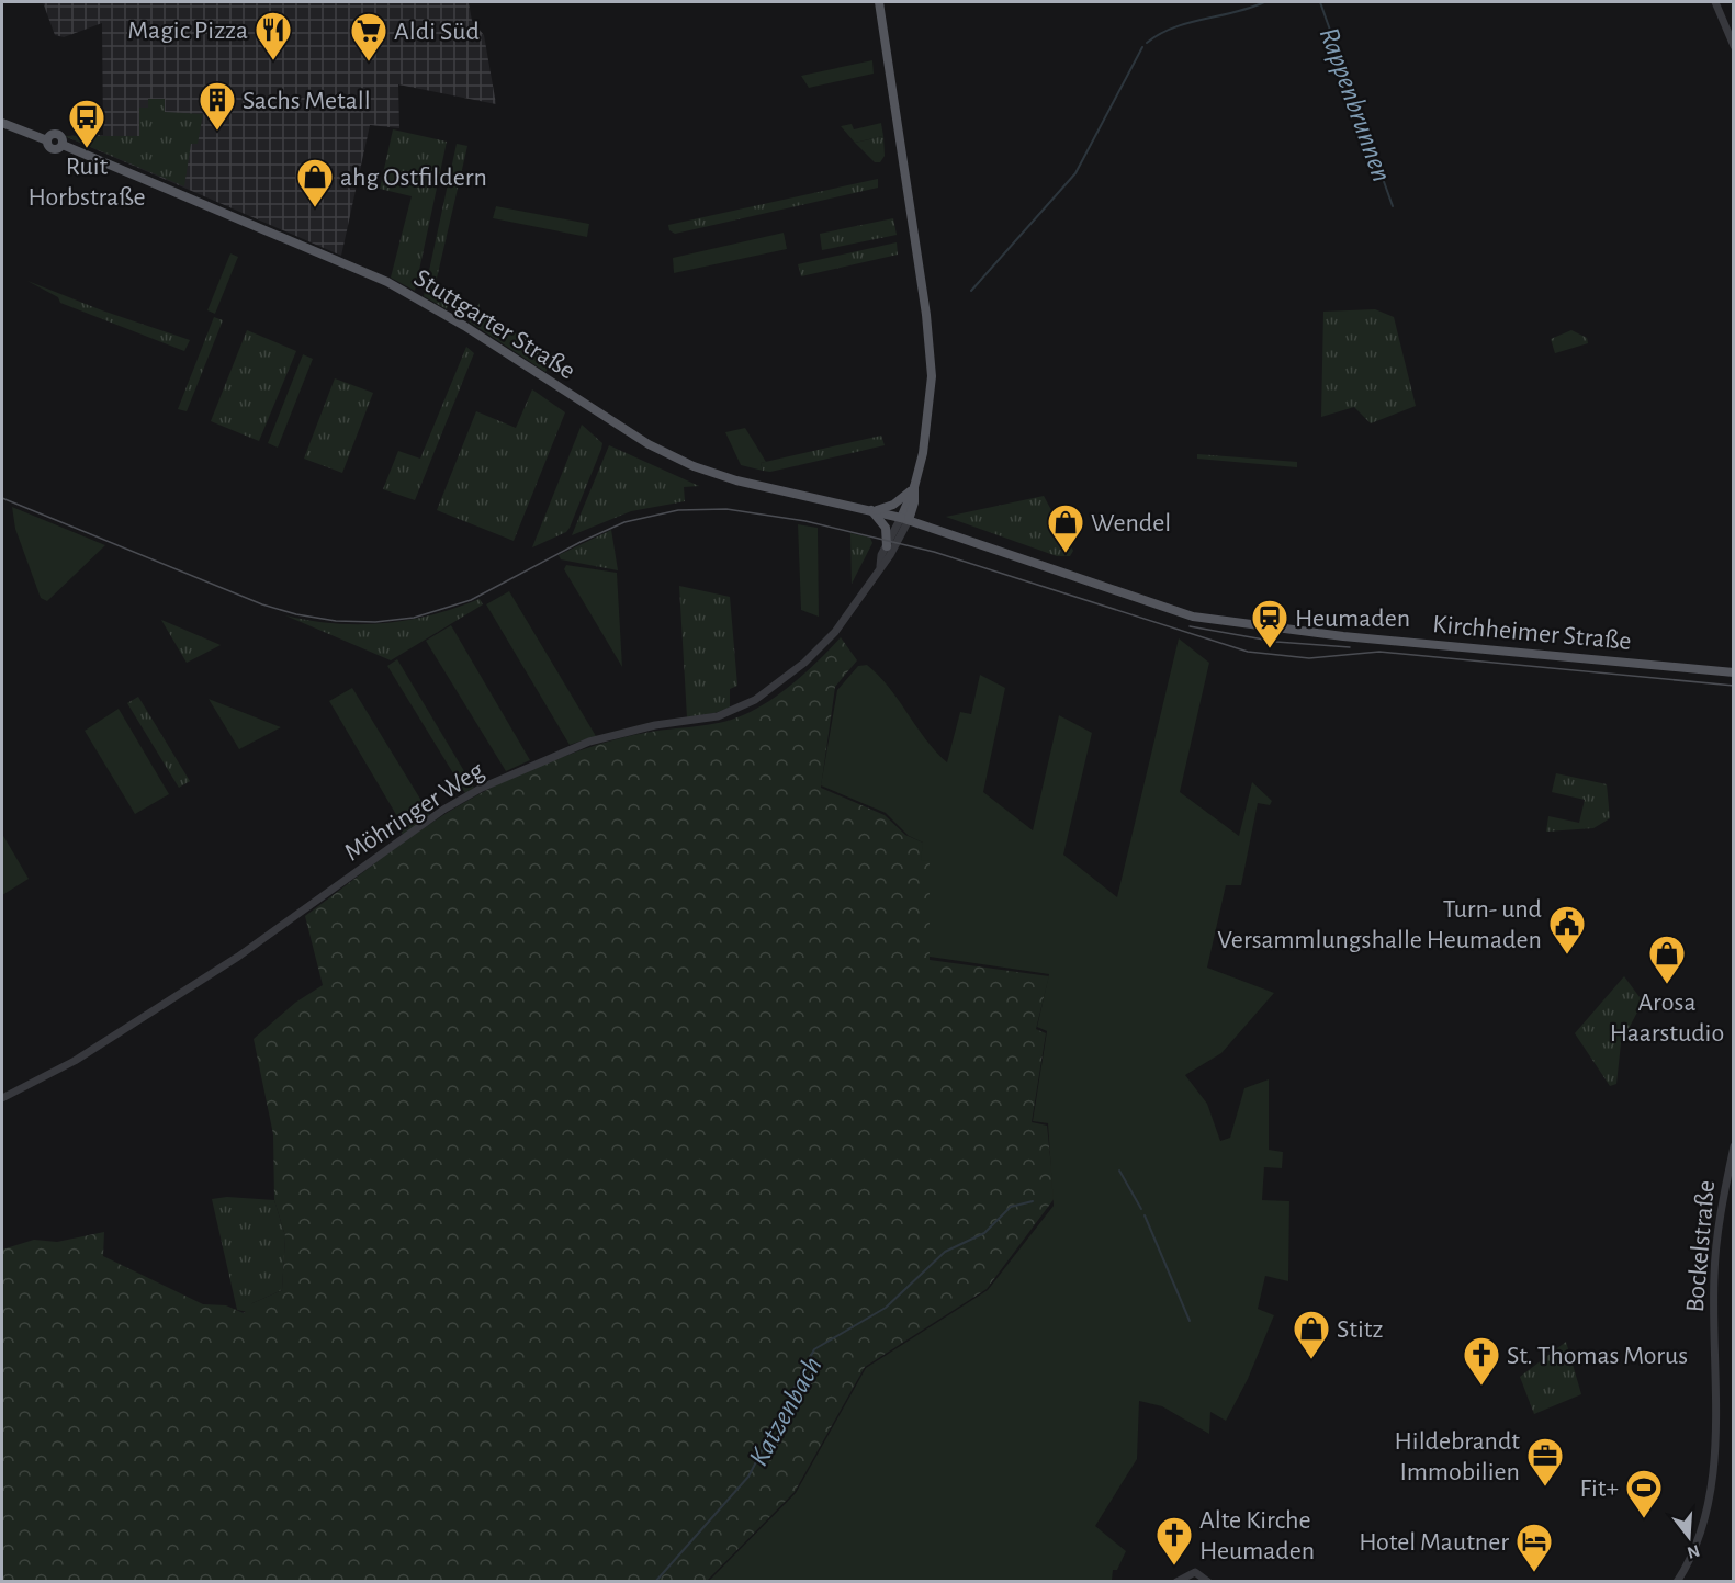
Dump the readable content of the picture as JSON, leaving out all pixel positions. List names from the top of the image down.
{
  "streets": {
    "main road": ["Stuttgarter Straße", "Kirchheimer Straße"],
    "street": ["Möhringer Weg", "Bockelstraße"]
  },
  "crossings": [
    ["Stuttgarter Straße", "Kirchheimer Straße"],
    ["Stuttgarter Straße", "Möhringer Weg"],
    ["Kirchheimer Straße", "Möhringer Weg"]
  ],
  "water": ["Rappenbrunnen", "Katzenbach"],
  "places": {
    "restaurant": ["Magic Pizza"],
    "supermarket": ["Aldi Süd"],
    "building": ["Sachs Metall"],
    "bus stop": ["Ruit Horbstraße"],
    "shop": [
      "ahg Ostfildern",
      "Wendel",
      "Arosa Haarstudio",
      "Stitz"
    ],
    "station": ["Heumaden"],
    "public building": ["Turn- und Versammlungshalle Heumaden"],
    "church": ["St. Thomas Morus", "Alte Kirche Heumaden"],
    "office": ["Hildebrandt Immobilien"],
    "sports": ["Fit+"],
    "hotel": ["Hotel Mautner"]
  },
  "north": "bottom"
}
